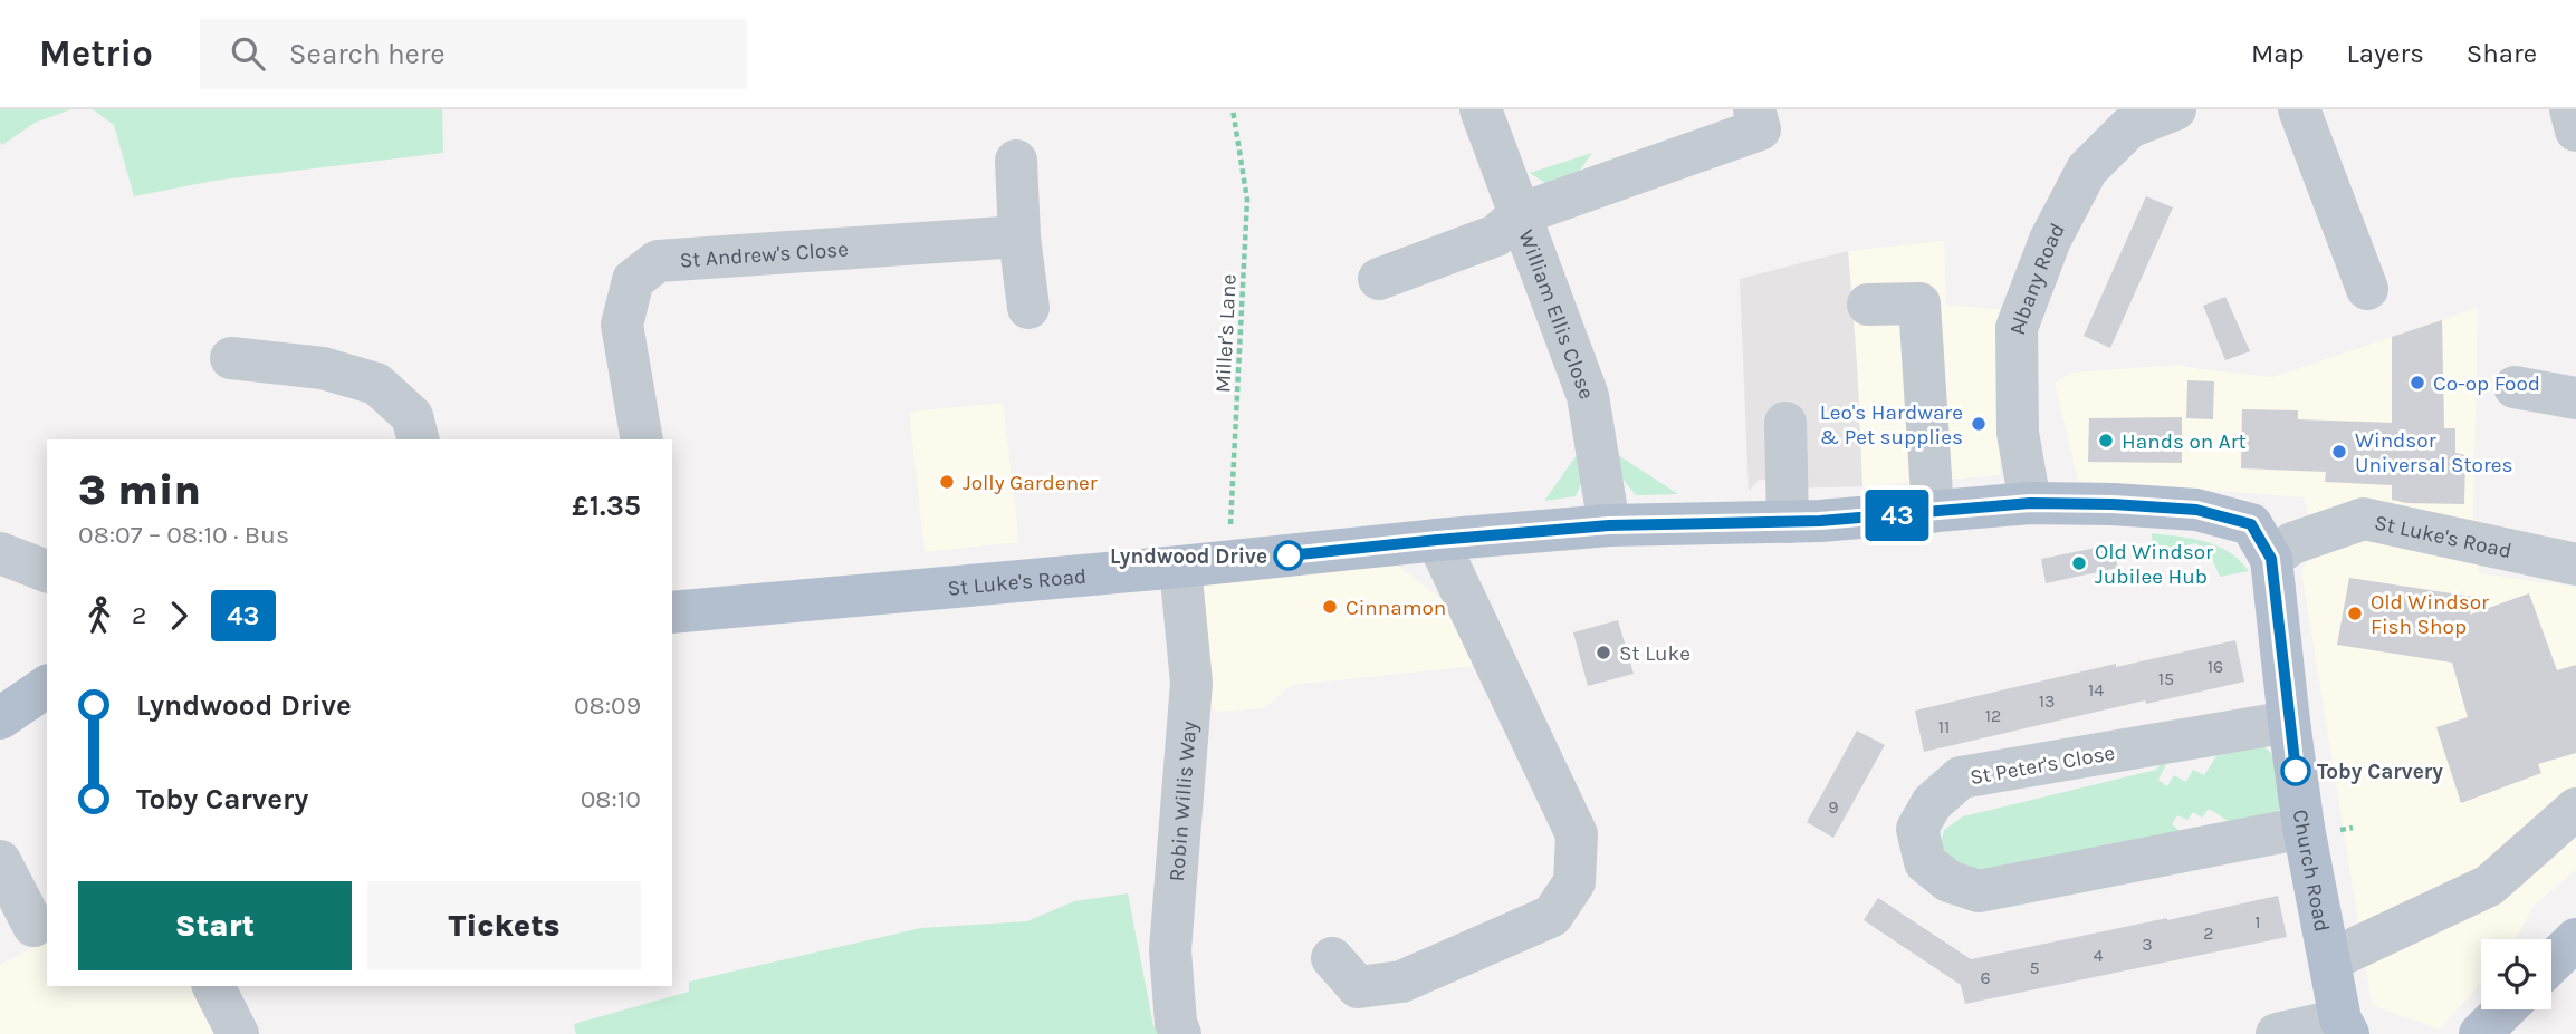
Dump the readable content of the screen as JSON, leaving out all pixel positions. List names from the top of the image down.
{
  "streets": {
    "main road": ["St Luke's Road", "Church Road"],
    "street": [
      "St Andrew's Close",
      "Albany Road",
      "William Ellis Close",
      "St Peter's Close",
      "Robin Willis Way"
    ],
    "path": ["Miller's Lane"]
  },
  "crossings": [
    ["Albany Road", "St Luke's Road"],
    ["William Ellis Close", "St Luke's Road"],
    ["Miller's Lane", "St Luke's Road"],
    ["St Luke's Road", "Robin Willis Way"],
    ["St Luke's Road", "Church Road"],
    ["St Peter's Close", "Church Road"]
  ],
  "places": [
    "Co-op Food",
    "Leo's Hardware & Pet supplies",
    "Hands on Art",
    "Windsor Universal Stores",
    "Jolly Gardener",
    "Lyndwood Drive",
    "Old Windsor Jubilee Hub",
    "Cinnamon",
    "Old Windsor Fish Shop",
    "St Luke",
    "Toby Carvery"
  ],
  "lines": ["bus line 43"],
  "house_numbers": [
    "16",
    "15",
    "14",
    "13",
    "12",
    "11",
    "9",
    "1",
    "2",
    "3",
    "4",
    "5",
    "6"
  ],
  "page": {
    "header": "Metrio",
    "search": "Search here",
    "nav": ["Map", "Layers", "Share"],
    "on_map": "43",
    "heading": ["3 min", "08:07 – 08:10 · Bus", "£1.35"],
    "legs": ["2", "43"],
    "list": [
      {
        "name": "Lyndwood Drive",
        "value": "08:09"
      },
      {
        "name": "Toby Carvery",
        "value": "08:10"
      }
    ],
    "buttons": ["Start", "Tickets"]
  }
}
